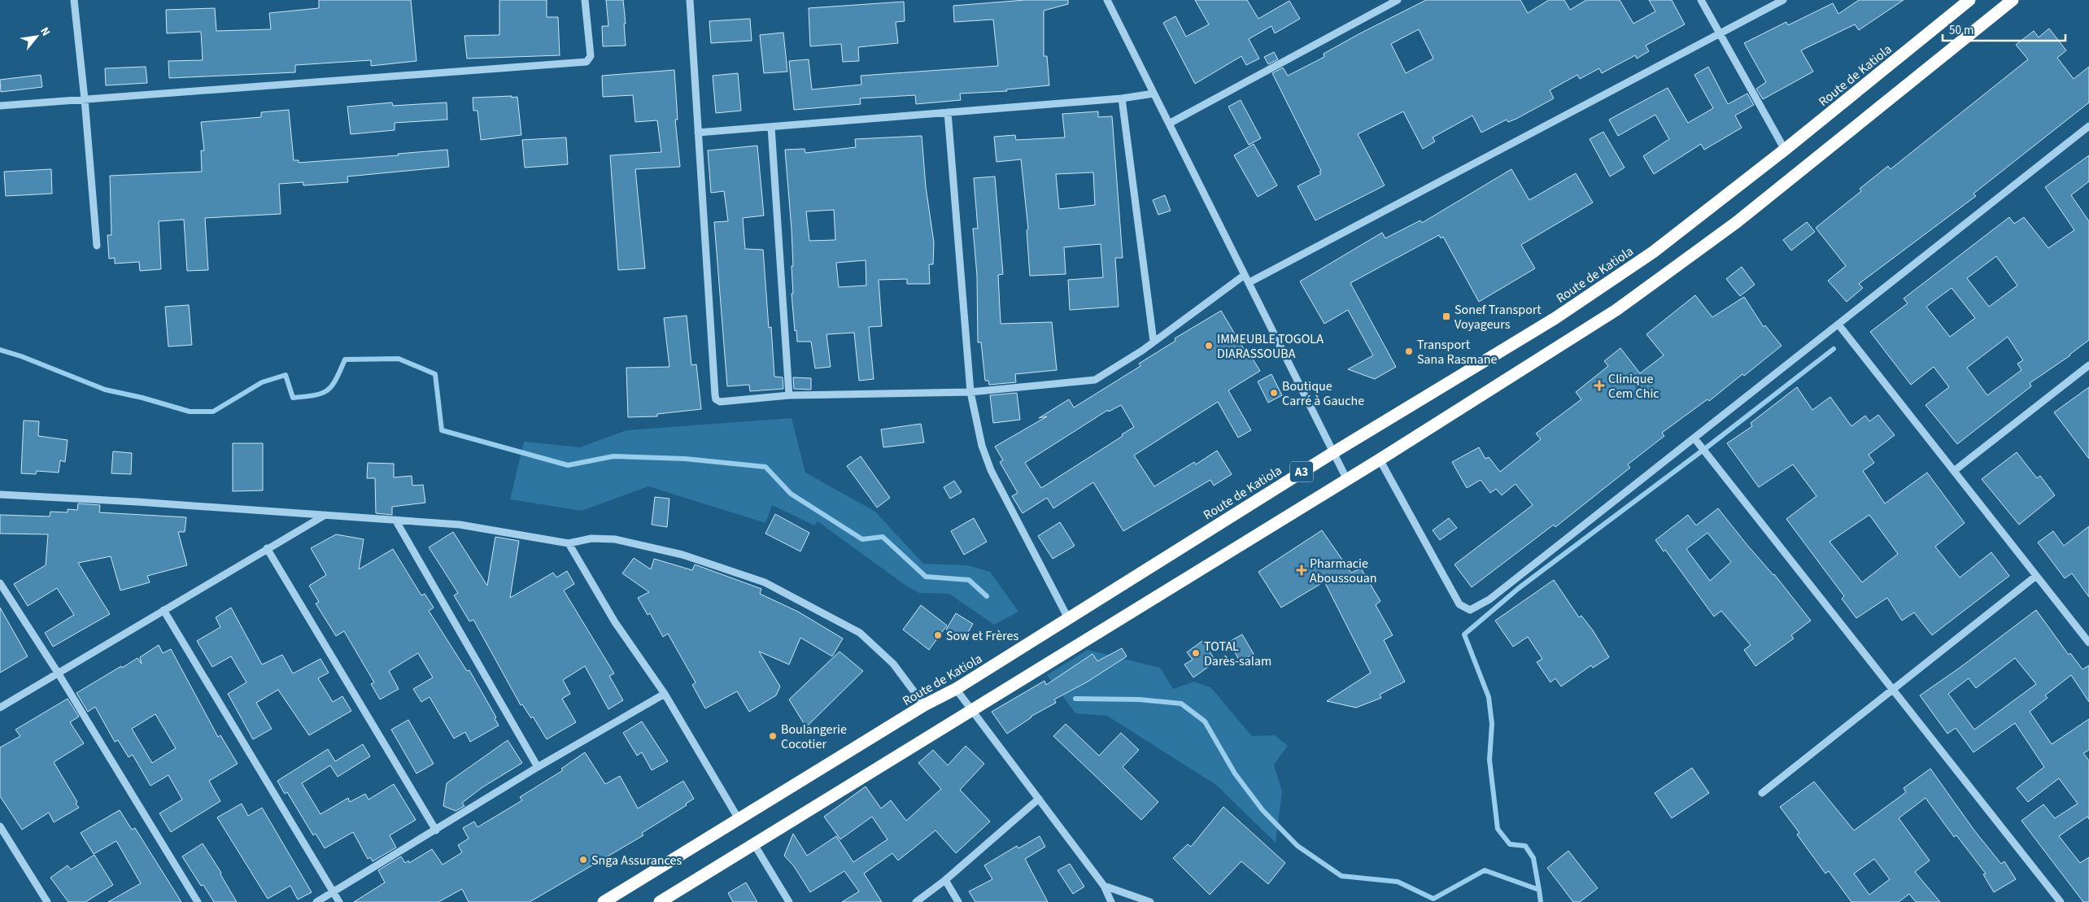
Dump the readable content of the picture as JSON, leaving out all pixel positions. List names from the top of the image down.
{
  "streets": {
    "highway": ["Route de Katiola", "A3"]
  },
  "places": {
    "transit": ["Sonef Transport Voyageurs"],
    "other": [
      "IMMEUBLE TOGOLA DIARASSOUBA",
      "Transport Sana Rasmane",
      "Boutique Carré à Gauche",
      "Sow et Frères",
      "TOTAL Darès-salam",
      "Boulangerie Cocotier",
      "Snga Assurances"
    ],
    "health": ["Clinique Cem Chic", "Pharmacie Aboussouan"]
  },
  "scale_bar": "50 m",
  "north": "top right"
}
